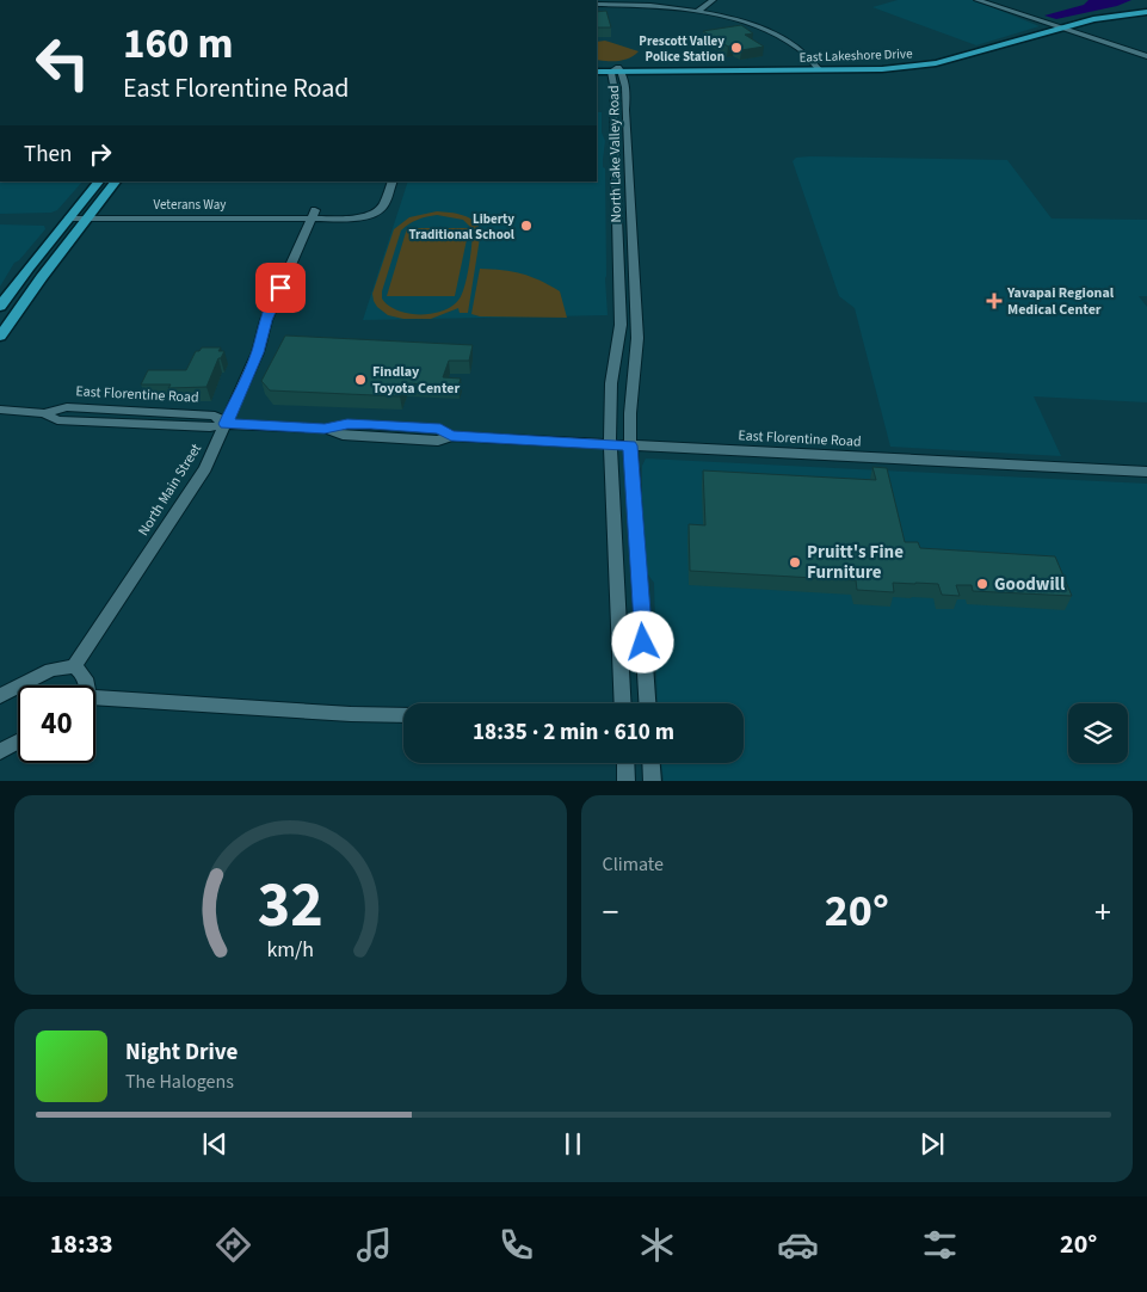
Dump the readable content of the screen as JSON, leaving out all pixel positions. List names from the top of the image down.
{
  "streets": {
    "main road": ["East Lakeshore Drive"],
    "street": [
      "North Lake Valley Road",
      "Veterans Way",
      "East Florentine Road",
      "North Main Street"
    ]
  },
  "crossings": [
    ["East Lakeshore Drive", "North Lake Valley Road"],
    ["North Lake Valley Road", "East Florentine Road"],
    ["Veterans Way", "North Main Street"],
    ["East Florentine Road", "North Main Street"]
  ],
  "places": {
    "other": [
      "Prescott Valley Police Station",
      "Liberty Traditional School",
      "Findlay Toyota Center",
      "Pruitt's Fine Furniture",
      "Goodwill"
    ],
    "health": ["Yavapai Regional Medical Center"]
  },
  "page": {
    "turn": ["160 m", "East Florentine Road"],
    "then": "Then",
    "limit": "40",
    "trip": "18:35 · 2 min · 610 m",
    "tile": "Climate",
    "heat": ["−", "20°", "+"],
    "song": ["Night Drive", "The Halogens"],
    "tabs": ["18:33", "20°"],
    "gauge": ["32", "km/h"]
  }
}
